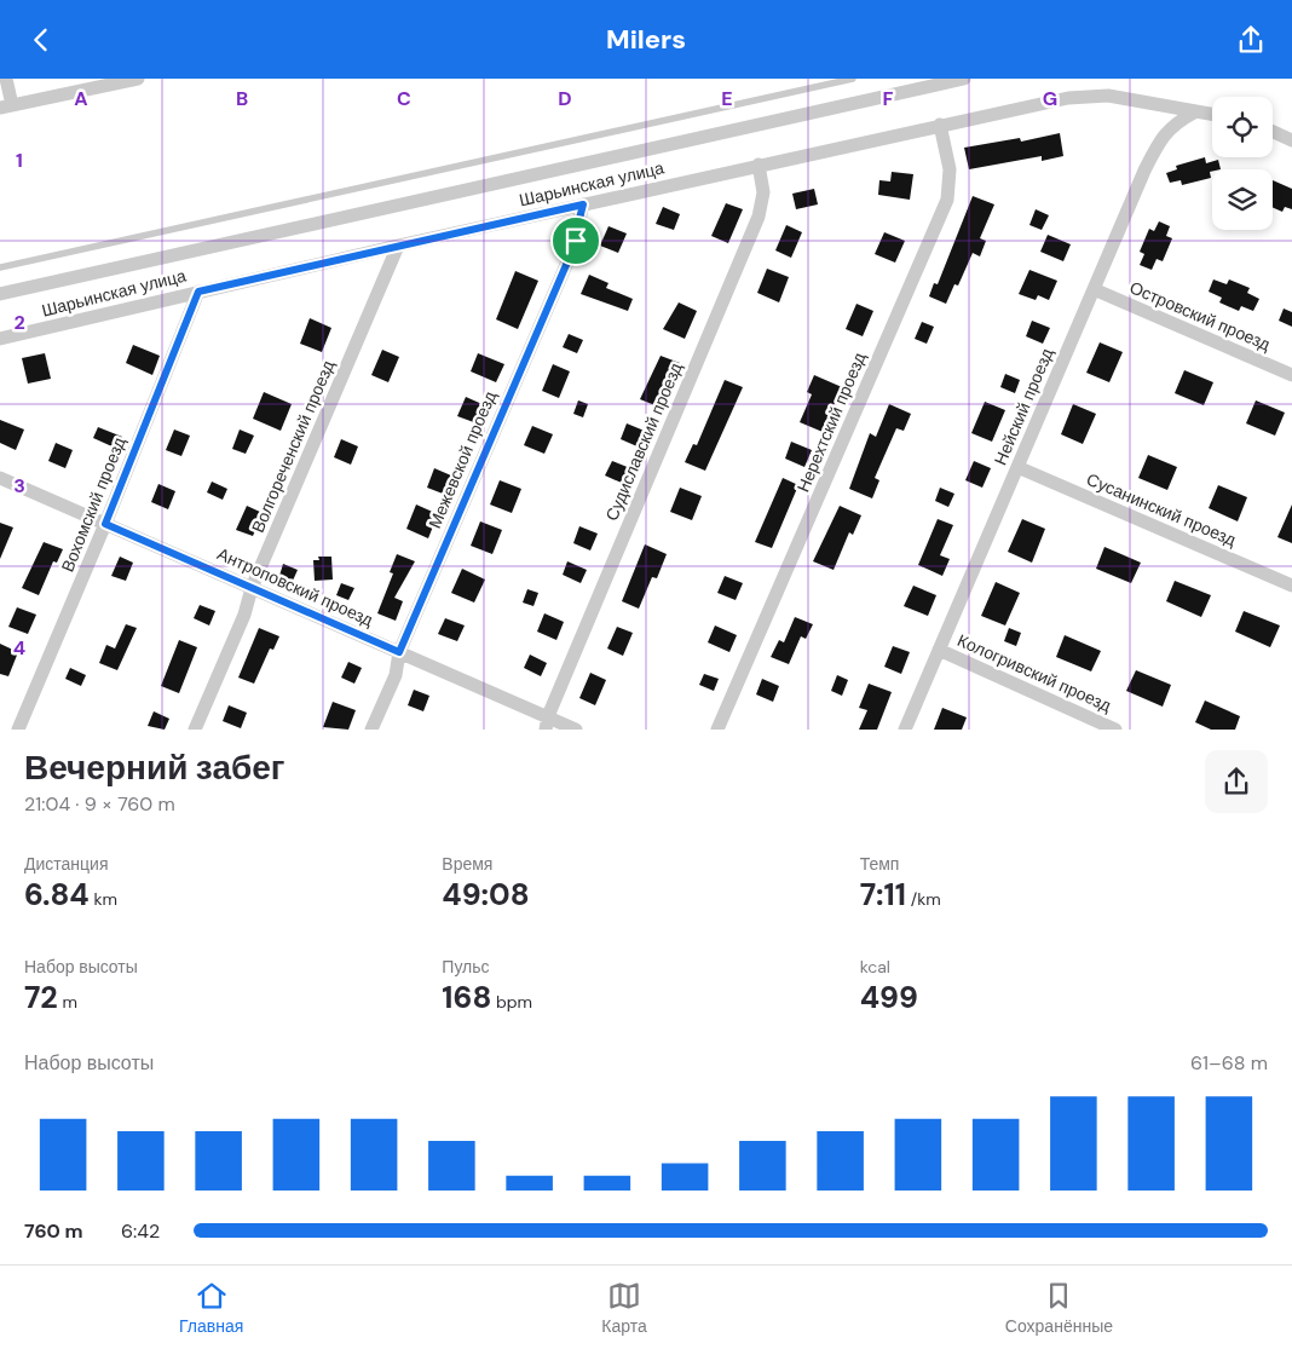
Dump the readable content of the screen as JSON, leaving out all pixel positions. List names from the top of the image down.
{
  "streets": {
    "street": [
      "Шарьинская улица",
      "Островский проезд",
      "Нейский проезд",
      "Нерехтский проезд",
      "Судиславский проезд",
      "Волгореченский проезд",
      "Межевской проезд",
      "Вохомский проезд",
      "Сусанинский проезд",
      "Антроповский проезд",
      "Кологривский проезд"
    ]
  },
  "crossings": [
    ["Шарьинская улица", "Нейский проезд"],
    ["Шарьинская улица", "Нерехтский проезд"],
    ["Шарьинская улица", "Судиславский проезд"],
    ["Шарьинская улица", "Волгореченский проезд"],
    ["Шарьинская улица", "Межевской проезд"],
    ["Шарьинская улица", "Вохомский проезд"],
    ["Островский проезд", "Нейский проезд"],
    ["Нейский проезд", "Сусанинский проезд"],
    ["Нейский проезд", "Кологривский проезд"],
    ["Судиславский проезд", "Антроповский проезд"],
    ["Волгореченский проезд", "Антроповский проезд"],
    ["Межевской проезд", "Антроповский проезд"],
    ["Вохомский проезд", "Антроповский проезд"]
  ],
  "page": {
    "header": "Milers",
    "heading": ["Вечерний забег", "21:04 · 9 × 760 m"],
    "stats": [
      ["Дистанция", "6.84 km"],
      ["Время", "49:08"],
      ["Темп", "7:11 /km"],
      ["Набор высоты", "72 m"],
      ["Пульс", "168 bpm"],
      ["kcal", "499"]
    ],
    "chart": ["Набор высоты", "61–68 m"],
    "list": [
      {
        "name": "760 m",
        "note": "6:42"
      }
    ],
    "tabs": ["Главная", "Карта", "Сохранённые"]
  },
  "grid": {
    "columns": [
      "A",
      "B",
      "C",
      "D",
      "E",
      "F",
      "G"
    ],
    "rows": [
      "1",
      "2",
      "3",
      "4"
    ]
  }
}
